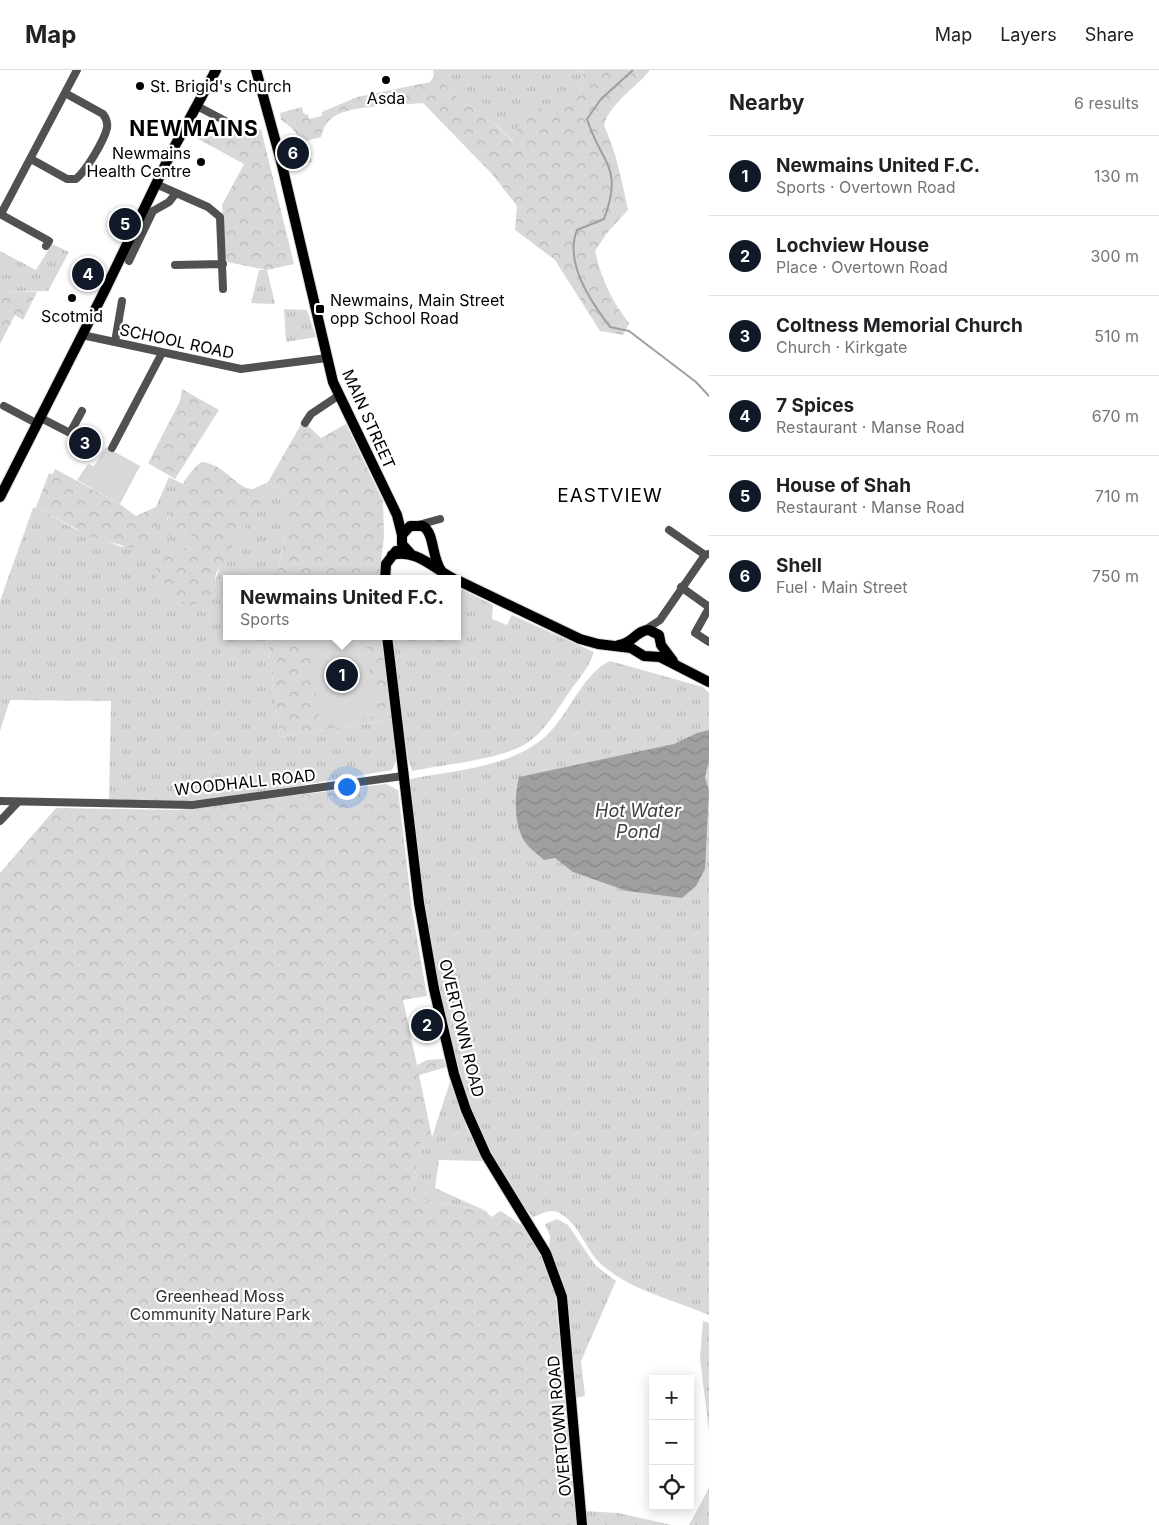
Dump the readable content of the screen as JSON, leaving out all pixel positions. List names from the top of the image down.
{
  "streets": {
    "main road": ["MAIN STREET", "OVERTOWN ROAD"],
    "street": ["SCHOOL ROAD", "WOODHALL ROAD"]
  },
  "crossings": [
    ["SCHOOL ROAD", "MAIN STREET"],
    ["WOODHALL ROAD", "OVERTOWN ROAD"]
  ],
  "districts": ["NEWMAINS", "EASTVIEW"],
  "water": ["Hot Water Pond"],
  "parks": ["Greenhead Moss Community Nature Park"],
  "places": {
    "other": [
      "Asda",
      "St. Brigid's Church",
      "Newmains Health Centre",
      "Scotmid"
    ],
    "transit": ["Newmains, Main Street opp School Road"]
  },
  "page": {
    "header": "Map",
    "nav": ["Map", "Layers", "Share"],
    "heading": ["Nearby", "6 results"],
    "pins": [
      "6",
      "5",
      "4",
      "3",
      "1",
      "2"
    ],
    "list": [
      {
        "mark": "1",
        "name": "Newmains United F.C.",
        "note": "Sports · Overtown Road",
        "value": "130 m"
      },
      {
        "mark": "2",
        "name": "Lochview House",
        "note": "Place · Overtown Road",
        "value": "300 m"
      },
      {
        "mark": "3",
        "name": "Coltness Memorial Church",
        "note": "Church · Kirkgate",
        "value": "510 m"
      },
      {
        "mark": "4",
        "name": "7 Spices",
        "note": "Restaurant · Manse Road",
        "value": "670 m"
      },
      {
        "mark": "5",
        "name": "House of Shah",
        "note": "Restaurant · Manse Road",
        "value": "710 m"
      },
      {
        "mark": "6",
        "name": "Shell",
        "note": "Fuel · Main Street",
        "value": "750 m"
      }
    ],
    "popup": ["Newmains United F.C.", "Sports"],
    "map_buttons": ["+", "−"]
  }
}
